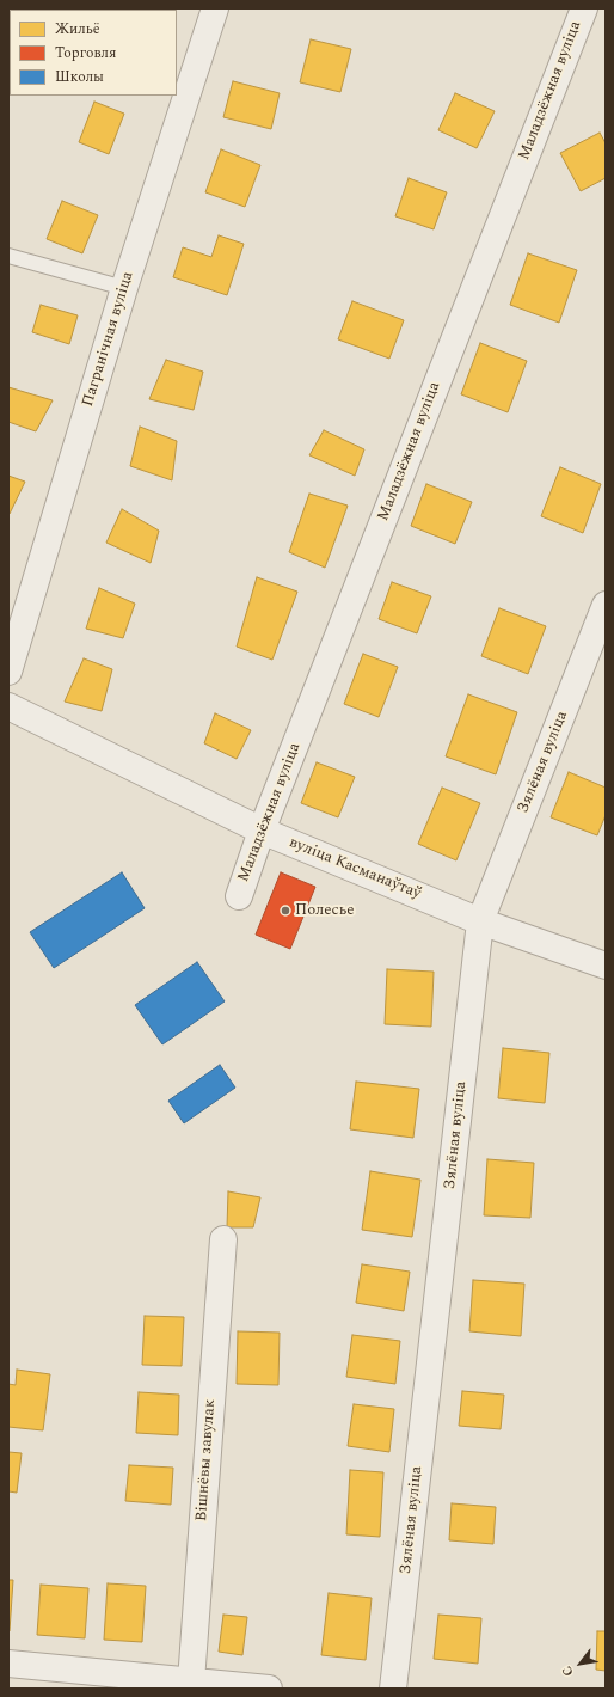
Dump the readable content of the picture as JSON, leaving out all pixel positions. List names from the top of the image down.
{
  "streets": {
    "street": [
      "Маладзёжная вуліца",
      "Пагранічная вуліца",
      "Зялёная вуліца",
      "вуліца Касманаўтаў",
      "Вішнёвы завулак"
    ]
  },
  "crossings": [
    ["Маладзёжная вуліца", "вуліца Касманаўтаў"],
    ["Зялёная вуліца", "вуліца Касманаўтаў"]
  ],
  "places": ["Полесье"],
  "legend": ["Жильё", "Торговля", "Школы"],
  "north": "bottom left"
}
